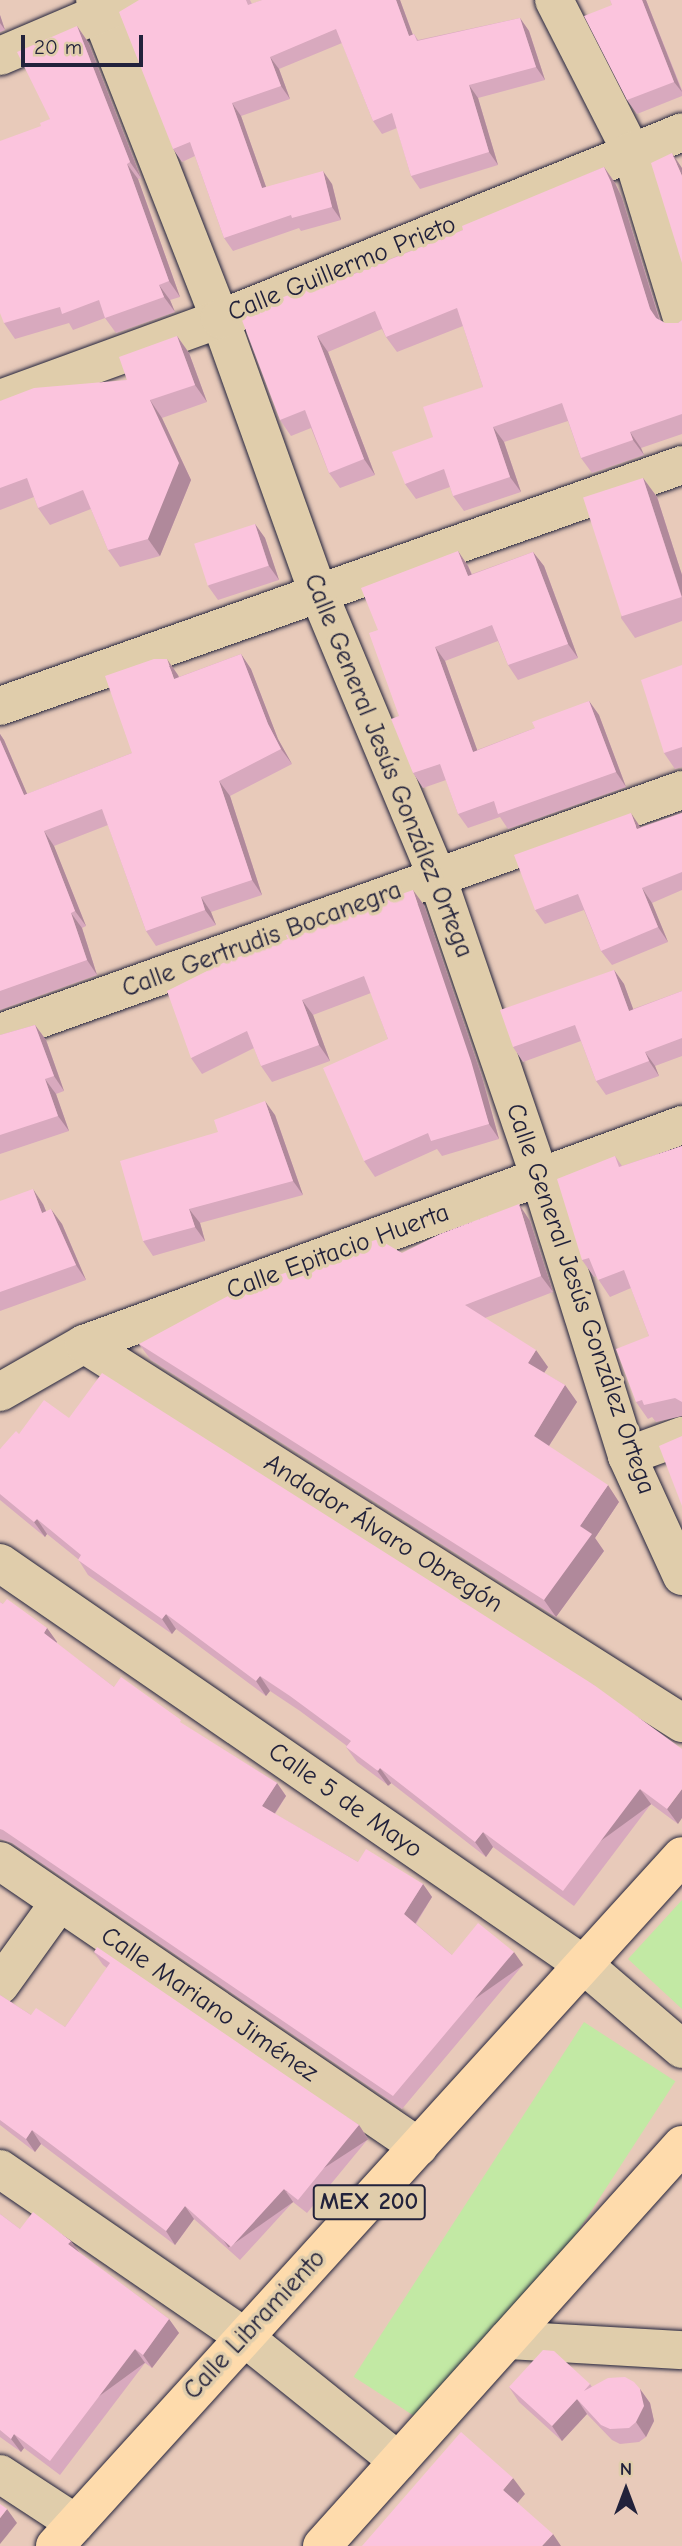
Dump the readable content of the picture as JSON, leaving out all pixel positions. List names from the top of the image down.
{
  "streets": {
    "highway": ["MEX 200", "Calle Libramiento"],
    "street": [
      "Calle Guillermo Prieto",
      "Calle General Jesús González Ortega",
      "Calle Gertrudis Bocanegra",
      "Calle Epitacio Huerta",
      "Andador Álvaro Obregón",
      "Calle 5 de Mayo",
      "Calle Mariano Jiménez"
    ]
  },
  "crossings": [
    ["Calle Guillermo Prieto", "Calle General Jesús González Ortega"],
    ["Calle General Jesús González Ortega", "Calle Gertrudis Bocanegra"],
    ["Calle General Jesús González Ortega", "Calle Epitacio Huerta"],
    ["Calle Epitacio Huerta", "Andador Álvaro Obregón"],
    ["Calle 5 de Mayo", "Calle Libramiento"],
    ["Calle Mariano Jiménez", "Calle Libramiento"]
  ],
  "scale_bar": "20 m",
  "north": "top"
}
